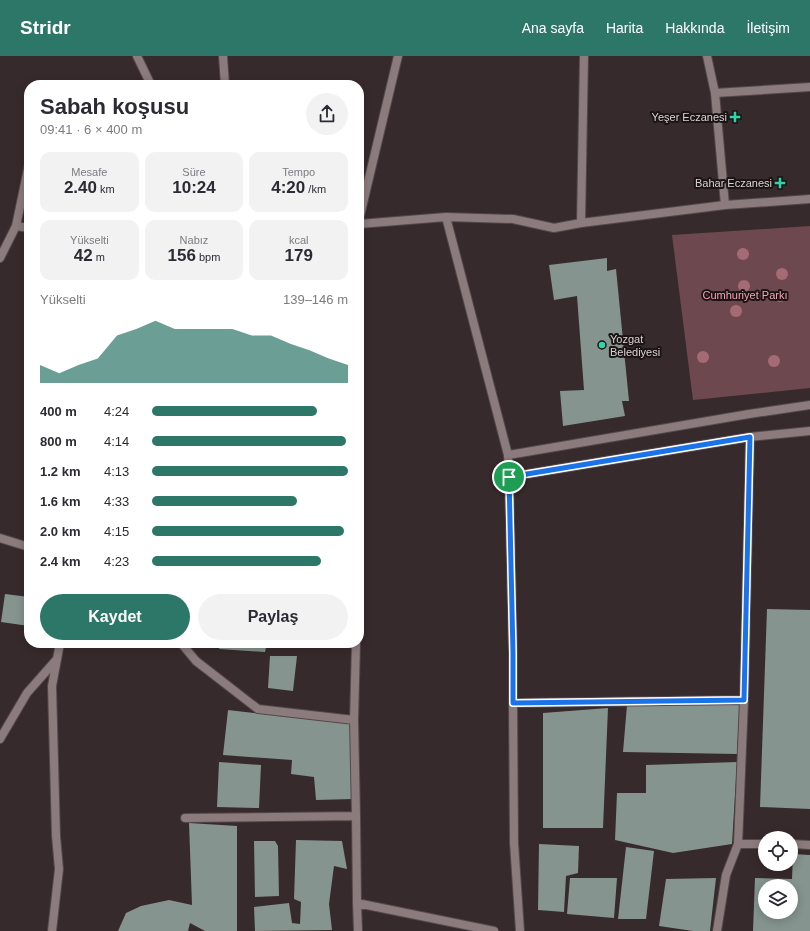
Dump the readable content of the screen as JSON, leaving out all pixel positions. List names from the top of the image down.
{
  "parks": ["Cumhuriyet Parkı"],
  "places": {
    "health": ["Yeşer Eczanesi", "Bahar Eczanesi"],
    "other": ["Yozgat Belediyesi"]
  },
  "page": {
    "header": "Stridr",
    "nav": [
      "Ana sayfa",
      "Harita",
      "Hakkında",
      "İletişim"
    ],
    "heading": ["Sabah koşusu", "09:41 · 6 × 400 m"],
    "stats": [
      ["Mesafe", "2.40 km"],
      ["Süre", "10:24"],
      ["Tempo", "4:20 /km"],
      ["Yükselti", "42 m"],
      ["Nabız", "156 bpm"],
      ["kcal", "179"]
    ],
    "chart": ["Yükselti", "139–146 m"],
    "list": [
      {
        "name": "400 m",
        "note": "4:24"
      },
      {
        "name": "800 m",
        "note": "4:14"
      },
      {
        "name": "1.2 km",
        "note": "4:13"
      },
      {
        "name": "1.6 km",
        "note": "4:33"
      },
      {
        "name": "2.0 km",
        "note": "4:15"
      },
      {
        "name": "2.4 km",
        "note": "4:23"
      }
    ],
    "buttons": ["Kaydet", "Paylaş"]
  }
}
